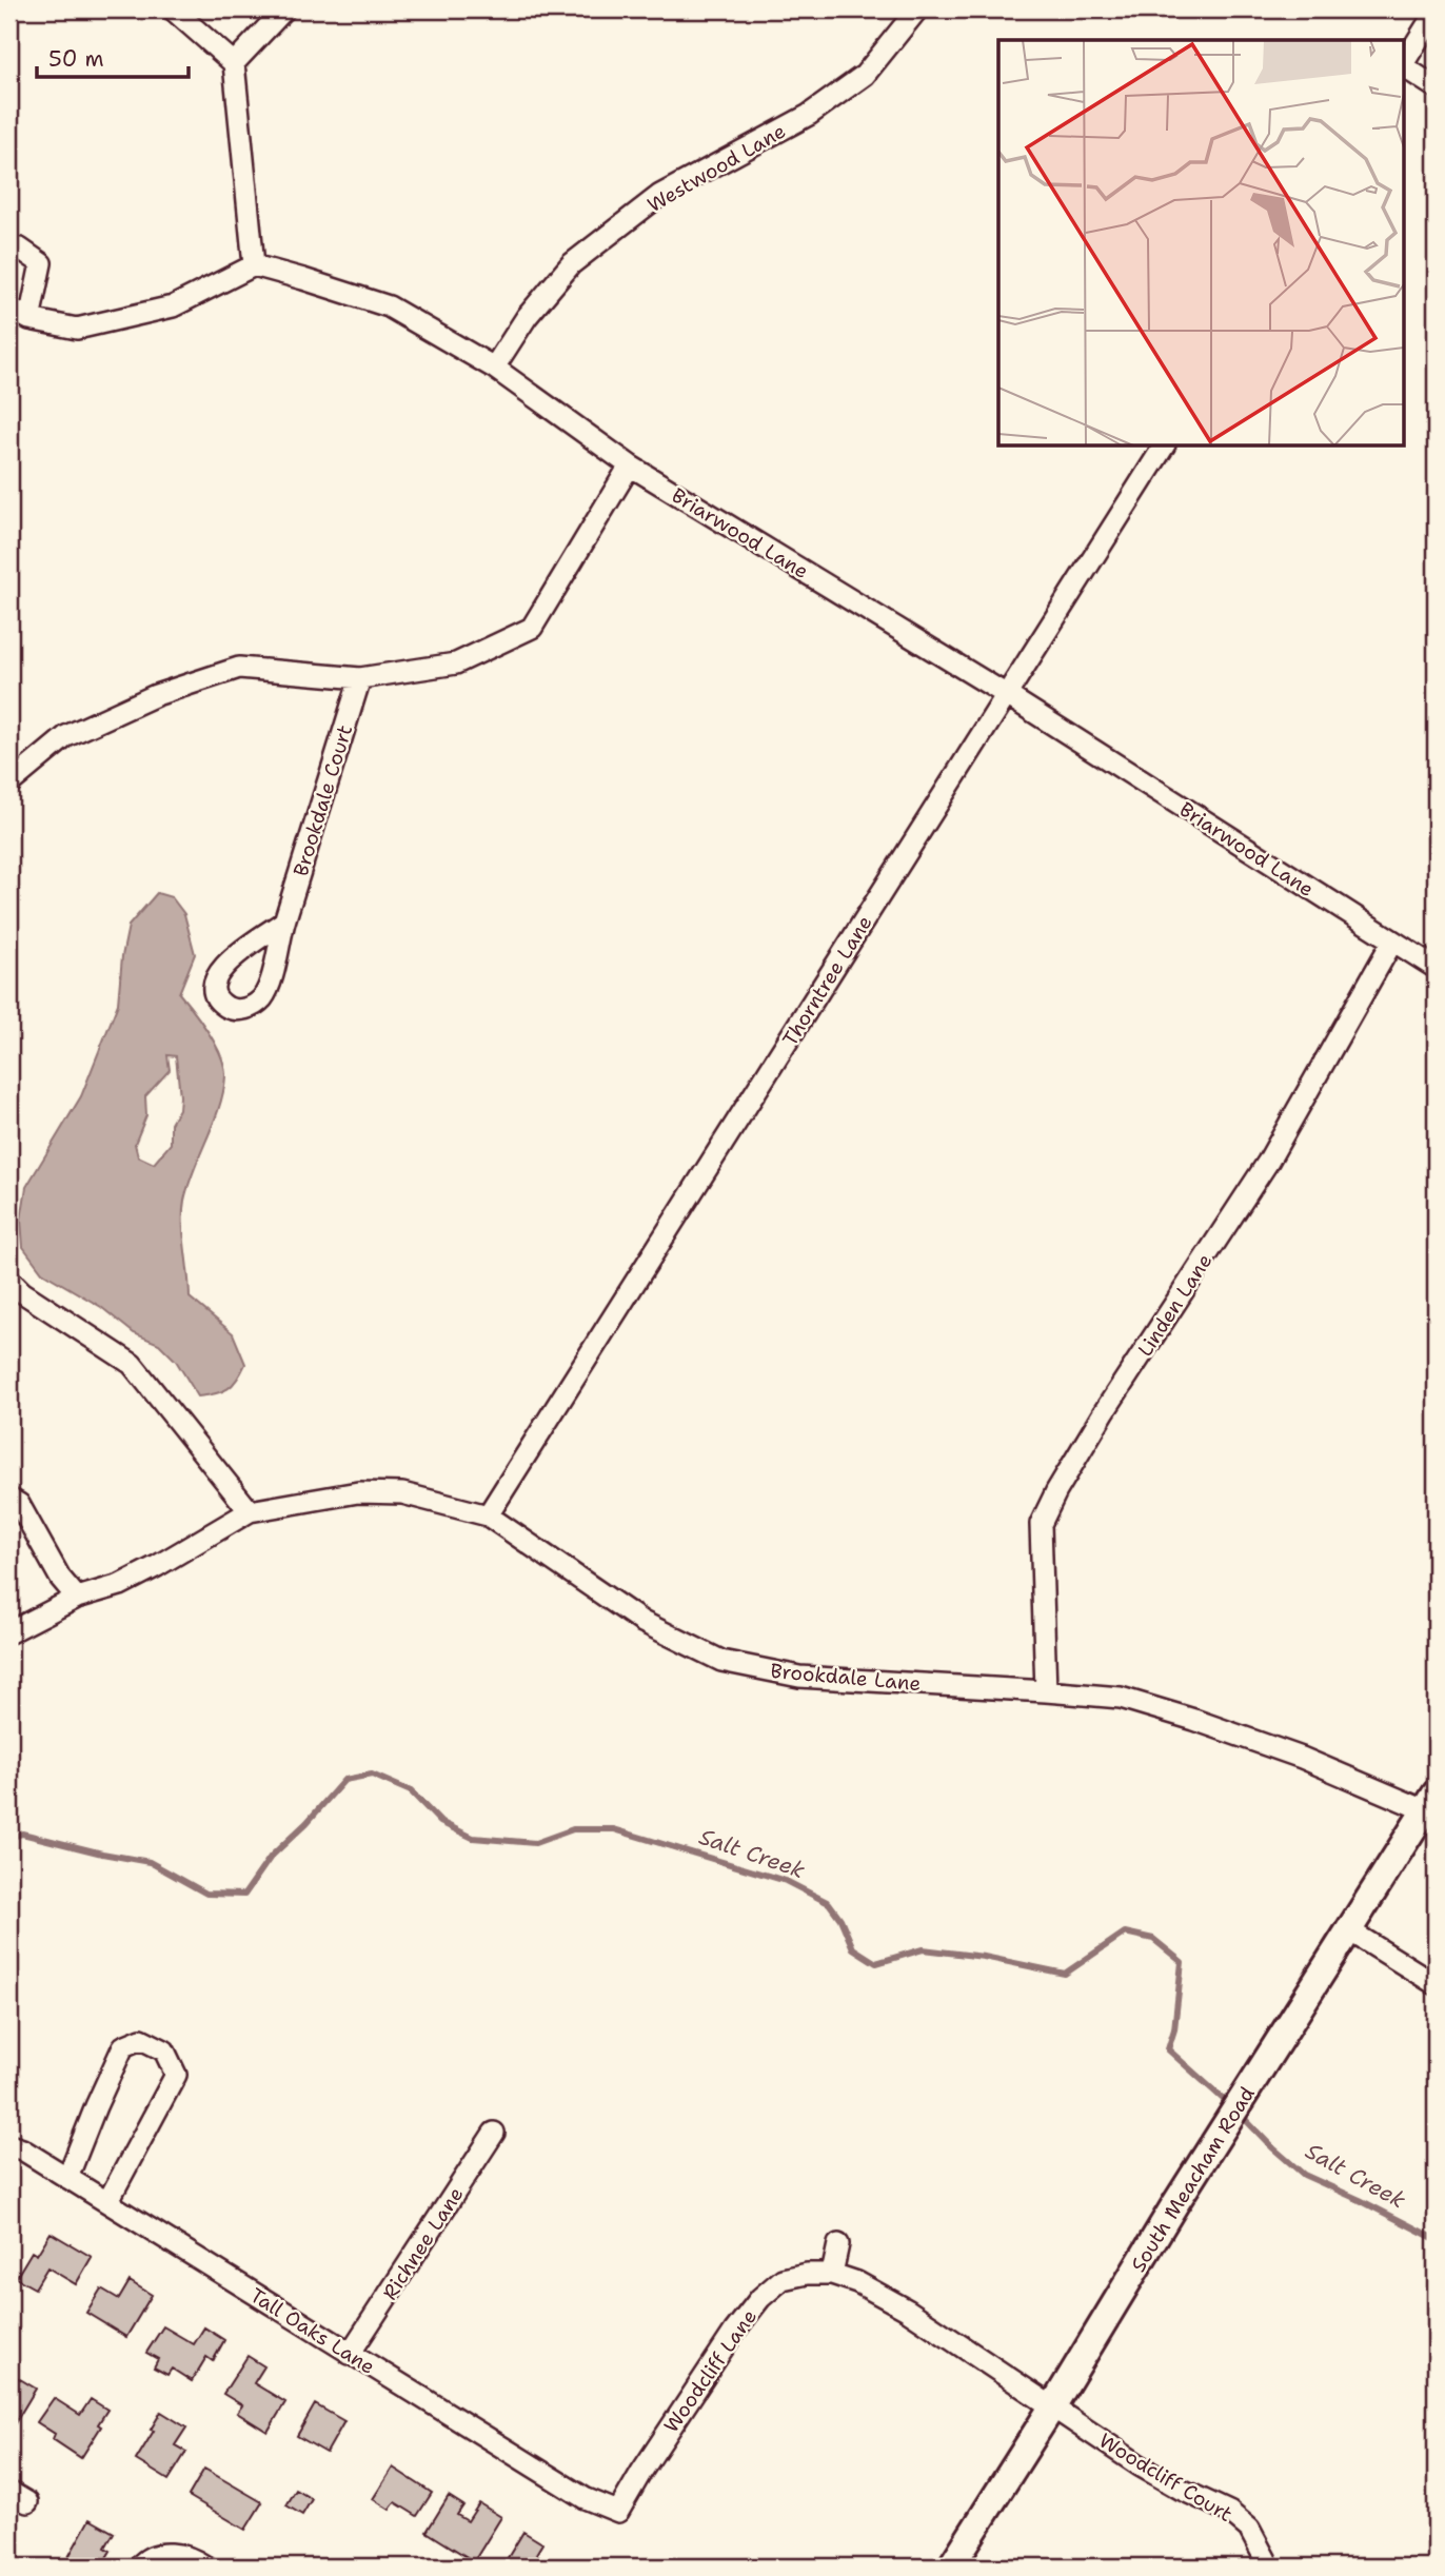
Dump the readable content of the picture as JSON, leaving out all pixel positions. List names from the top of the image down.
{
  "streets": {
    "main road": ["South Meacham Road"],
    "street": [
      "Westwood Lane",
      "Briarwood Lane",
      "Brookdale Court",
      "Thorntree Lane",
      "Linden Lane",
      "Brookdale Lane",
      "Richnee Lane",
      "Tall Oaks Lane",
      "Woodcliff Lane",
      "Woodcliff Court"
    ]
  },
  "crossings": [
    ["Westwood Lane", "Briarwood Lane"],
    ["Briarwood Lane", "Thorntree Lane"],
    ["Briarwood Lane", "Linden Lane"],
    ["Thorntree Lane", "Brookdale Lane"],
    ["Linden Lane", "Brookdale Lane"],
    ["Brookdale Lane", "South Meacham Road"],
    ["South Meacham Road", "Woodcliff Lane"],
    ["South Meacham Road", "Woodcliff Court"],
    ["Richnee Lane", "Tall Oaks Lane"],
    ["Tall Oaks Lane", "Woodcliff Lane"],
    ["Woodcliff Lane", "Woodcliff Court"]
  ],
  "water": ["Salt Creek"],
  "scale_bar": "50 m"
}
